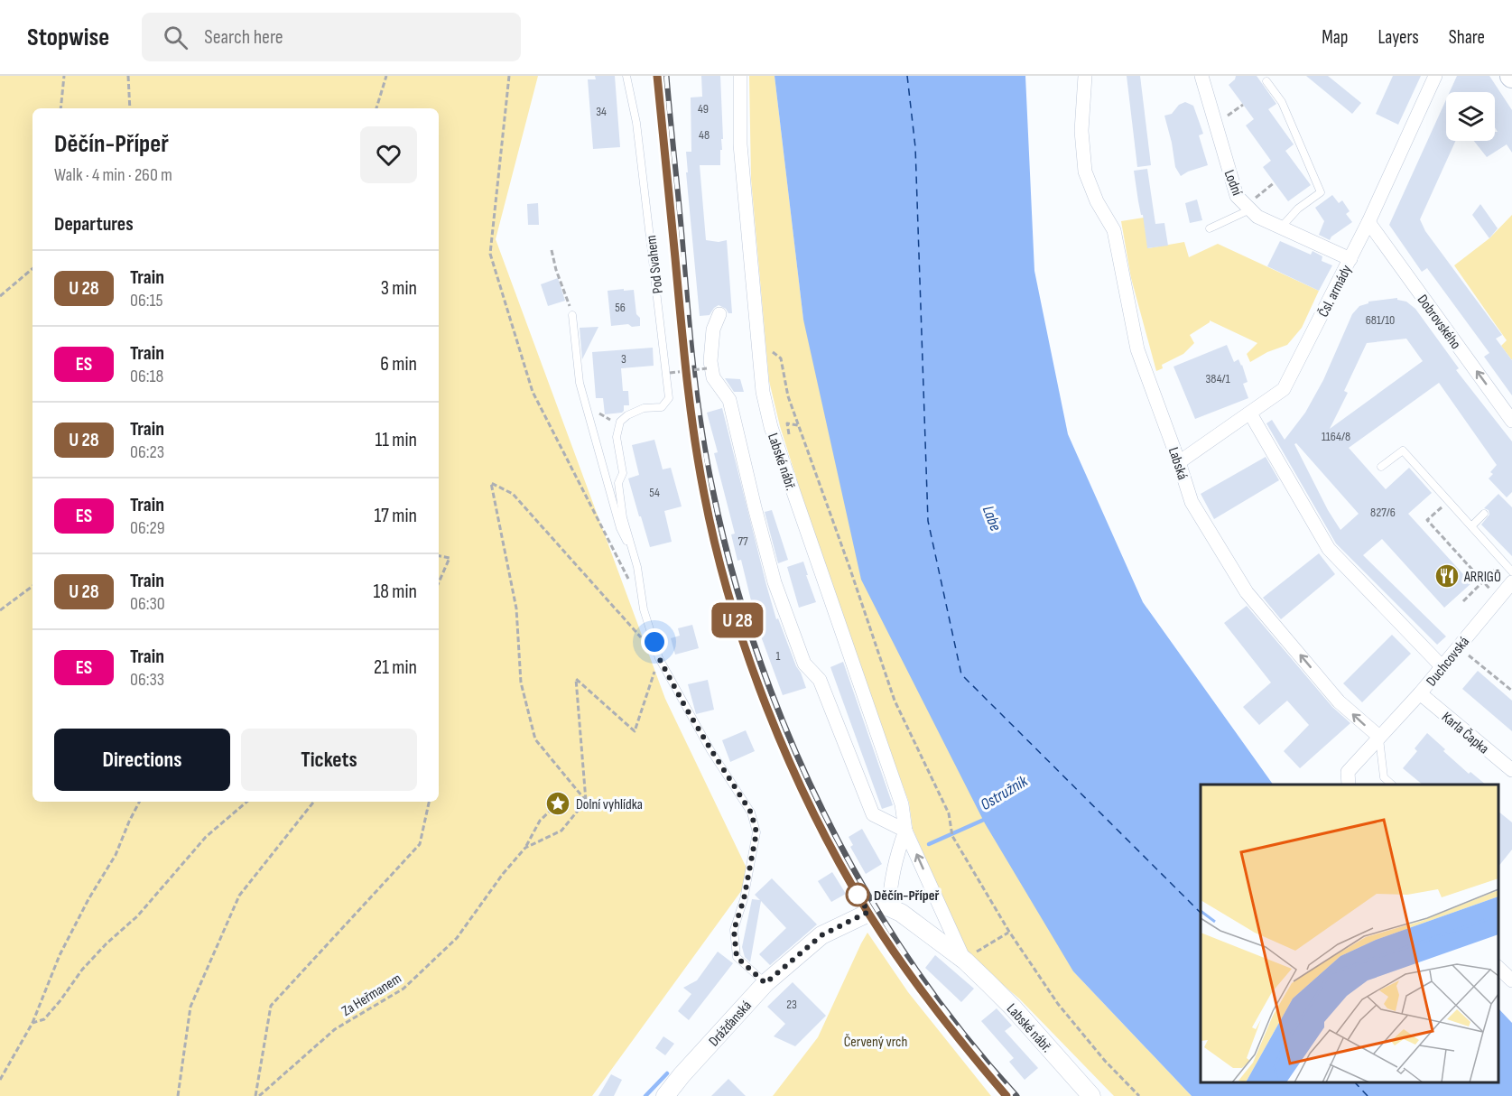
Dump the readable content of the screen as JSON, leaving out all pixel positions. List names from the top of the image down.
{
  "streets": {
    "street": [
      "Lodní",
      "Čsl. armády",
      "Dobrovského",
      "Labské nábř.",
      "Labská",
      "Duchcovská",
      "Karla Čapka",
      "Drážďanská"
    ],
    "lane": ["Pod Svahem"],
    "path": ["Za Heřmanem"]
  },
  "crossings": [
    ["Lodní", "Čsl. armády"],
    ["Čsl. armády", "Dobrovského"],
    ["Čsl. armády", "Labská"],
    ["Labské nábř.", "Drážďanská"],
    ["Labská", "Duchcovská"],
    ["Duchcovská", "Karla Čapka"]
  ],
  "one_way": ["Dobrovského"],
  "water": ["Labe", "Ostružník"],
  "parks": ["Červený vrch"],
  "places": {
    "restaurant": ["ARRIGŌ"],
    "place": ["Dolní vyhlídka"],
    "other": ["Děčín-Přípeř"]
  },
  "house_numbers": [
    "49",
    "34",
    "48",
    "56",
    "681/10",
    "3",
    "384/1",
    "1164/8",
    "54",
    "827/6",
    "77",
    "1",
    "23"
  ],
  "page": {
    "header": "Stopwise",
    "search": "Search here",
    "nav": ["Map", "Layers", "Share"],
    "on_map": "U 28",
    "heading": [
      ["Děčín-Přípeř", "Walk · 4 min · 260 m"],
      "Departures"
    ],
    "list": [
      {
        "mark": "U 28",
        "name": "Train",
        "note": "06:15",
        "value": "3 min"
      },
      {
        "mark": "ES",
        "name": "Train",
        "note": "06:18",
        "value": "6 min"
      },
      {
        "mark": "U 28",
        "name": "Train",
        "note": "06:23",
        "value": "11 min"
      },
      {
        "mark": "ES",
        "name": "Train",
        "note": "06:29",
        "value": "17 min"
      },
      {
        "mark": "U 28",
        "name": "Train",
        "note": "06:30",
        "value": "18 min"
      },
      {
        "mark": "ES",
        "name": "Train",
        "note": "06:33",
        "value": "21 min"
      }
    ],
    "buttons": ["Directions", "Tickets"]
  }
}
